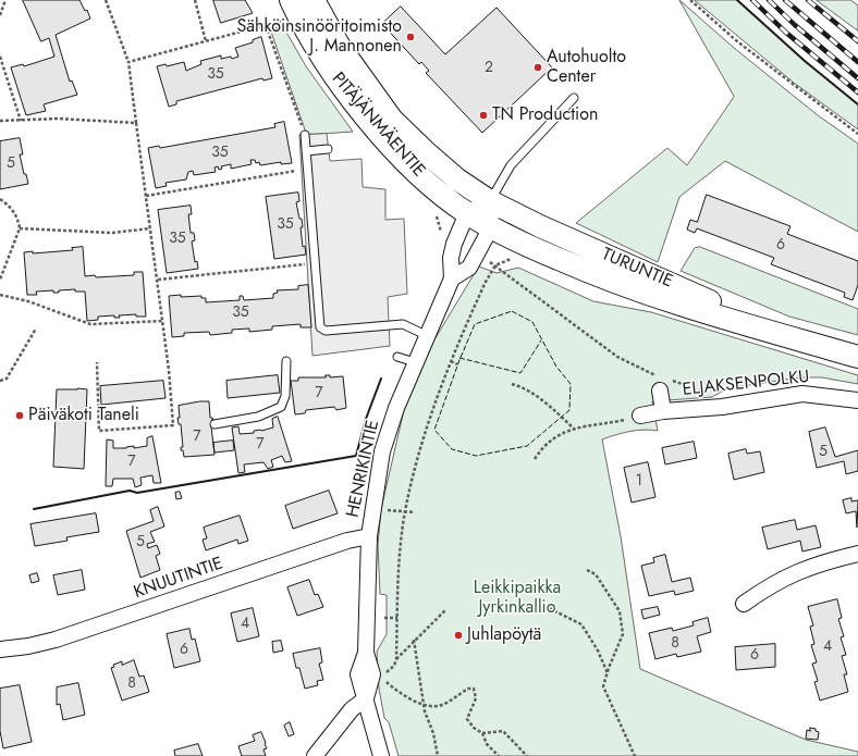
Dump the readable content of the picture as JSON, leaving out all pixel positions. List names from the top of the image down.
{
  "streets": {
    "main road": ["PITÄJÄNMÄENTIE", "TURUNTIE"],
    "street": ["ELJAKSENPOLKU", "HENRIKINTIE", "KNUUTINTIE"]
  },
  "crossings": [
    ["PITÄJÄNMÄENTIE", "TURUNTIE"],
    ["PITÄJÄNMÄENTIE", "HENRIKINTIE"],
    ["HENRIKINTIE", "KNUUTINTIE"]
  ],
  "parks": ["Leikkipaikka Jyrkinkallio"],
  "places": [
    "Sähköinsinööritoimisto J. Mannonen",
    "Autohuolto Center",
    "TN Production",
    "Päiväkoti Taneli",
    "Juhlapöytä"
  ],
  "house_numbers": [
    "2",
    "35",
    "35",
    "5",
    "35",
    "35",
    "6",
    "35",
    "7",
    "7",
    "7",
    "5",
    "7",
    "1",
    "5",
    "4",
    "8",
    "4",
    "6",
    "6",
    "8"
  ]
}
